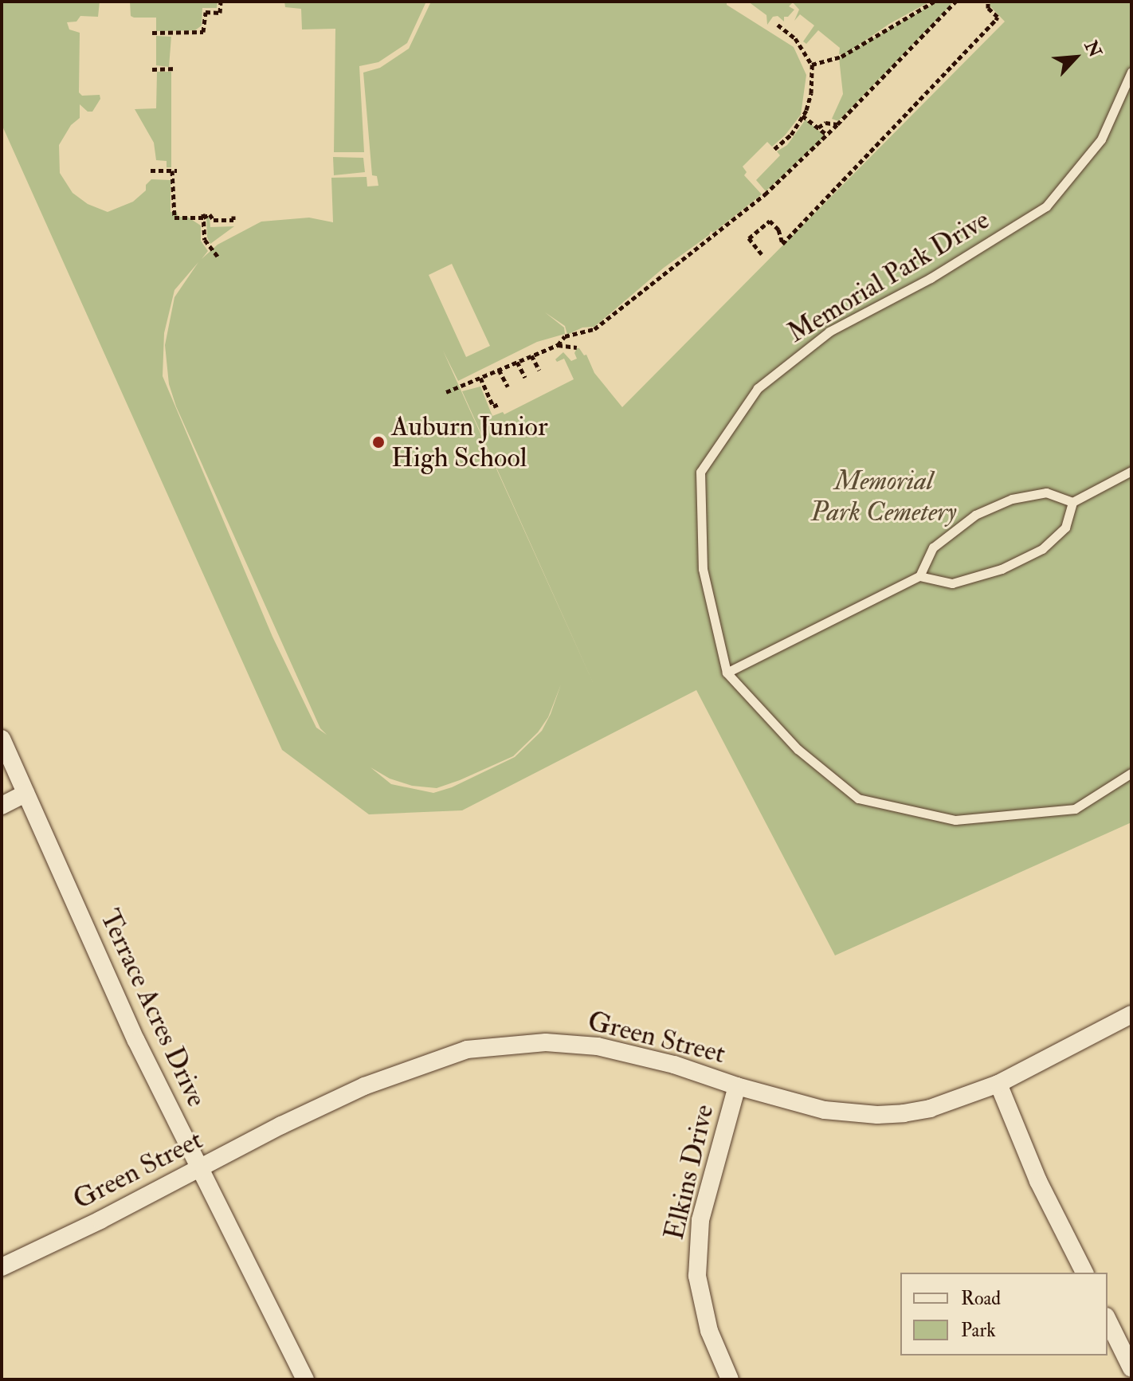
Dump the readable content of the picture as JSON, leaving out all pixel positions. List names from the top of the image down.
{
  "streets": {
    "street": ["Terrace Acres Drive", "Green Street", "Elkins Drive"],
    "lane": ["Memorial Park Drive"]
  },
  "crossings": [
    ["Terrace Acres Drive", "Green Street"],
    ["Green Street", "Elkins Drive"]
  ],
  "parks": ["Memorial Park Cemetery"],
  "places": ["Auburn Junior High School"],
  "legend": ["Road", "Park"],
  "north": "top right"
}
